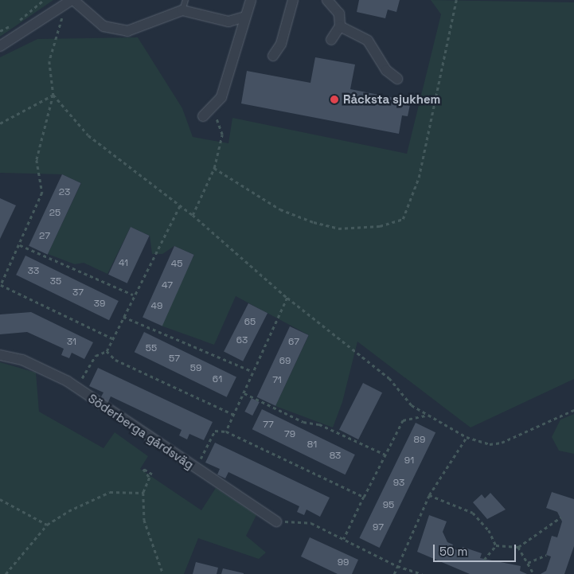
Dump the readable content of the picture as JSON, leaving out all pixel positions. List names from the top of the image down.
{
  "streets": {
    "street": ["Söderberga gårdsväg"]
  },
  "places": ["Råcksta sjukhem"],
  "house_numbers": [
    "23",
    "25",
    "27",
    "41",
    "45",
    "33",
    "35",
    "47",
    "37",
    "39",
    "49",
    "65",
    "63",
    "31",
    "67",
    "55",
    "57",
    "69",
    "59",
    "61",
    "71",
    "77",
    "79",
    "89",
    "81",
    "83",
    "91",
    "93",
    "95",
    "97",
    "99"
  ],
  "scale_bar": "50 m"
}
